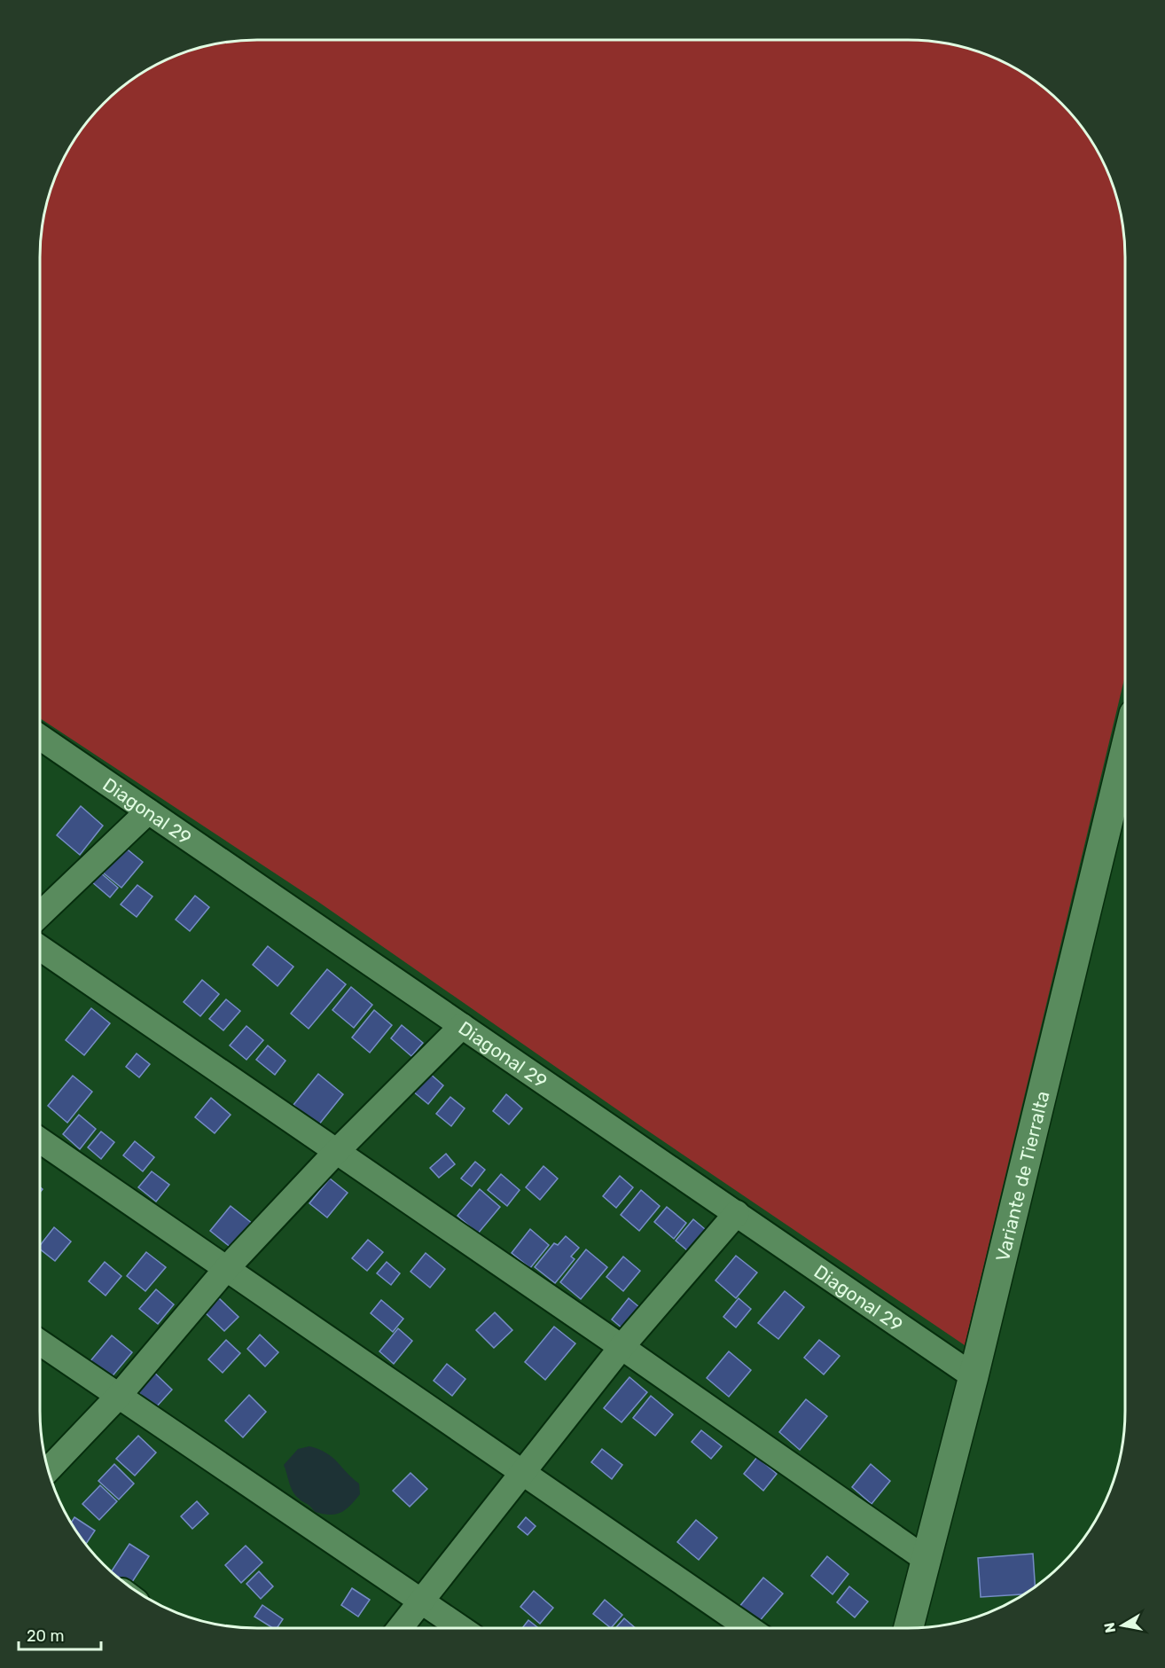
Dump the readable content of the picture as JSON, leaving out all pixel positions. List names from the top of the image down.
{
  "streets": {
    "main road": ["Variante de Tierralta"],
    "street": ["Diagonal 29"]
  },
  "crossings": [
    ["Diagonal 29", "Variante de Tierralta"]
  ],
  "scale_bar": "20 m",
  "north": "left"
}
